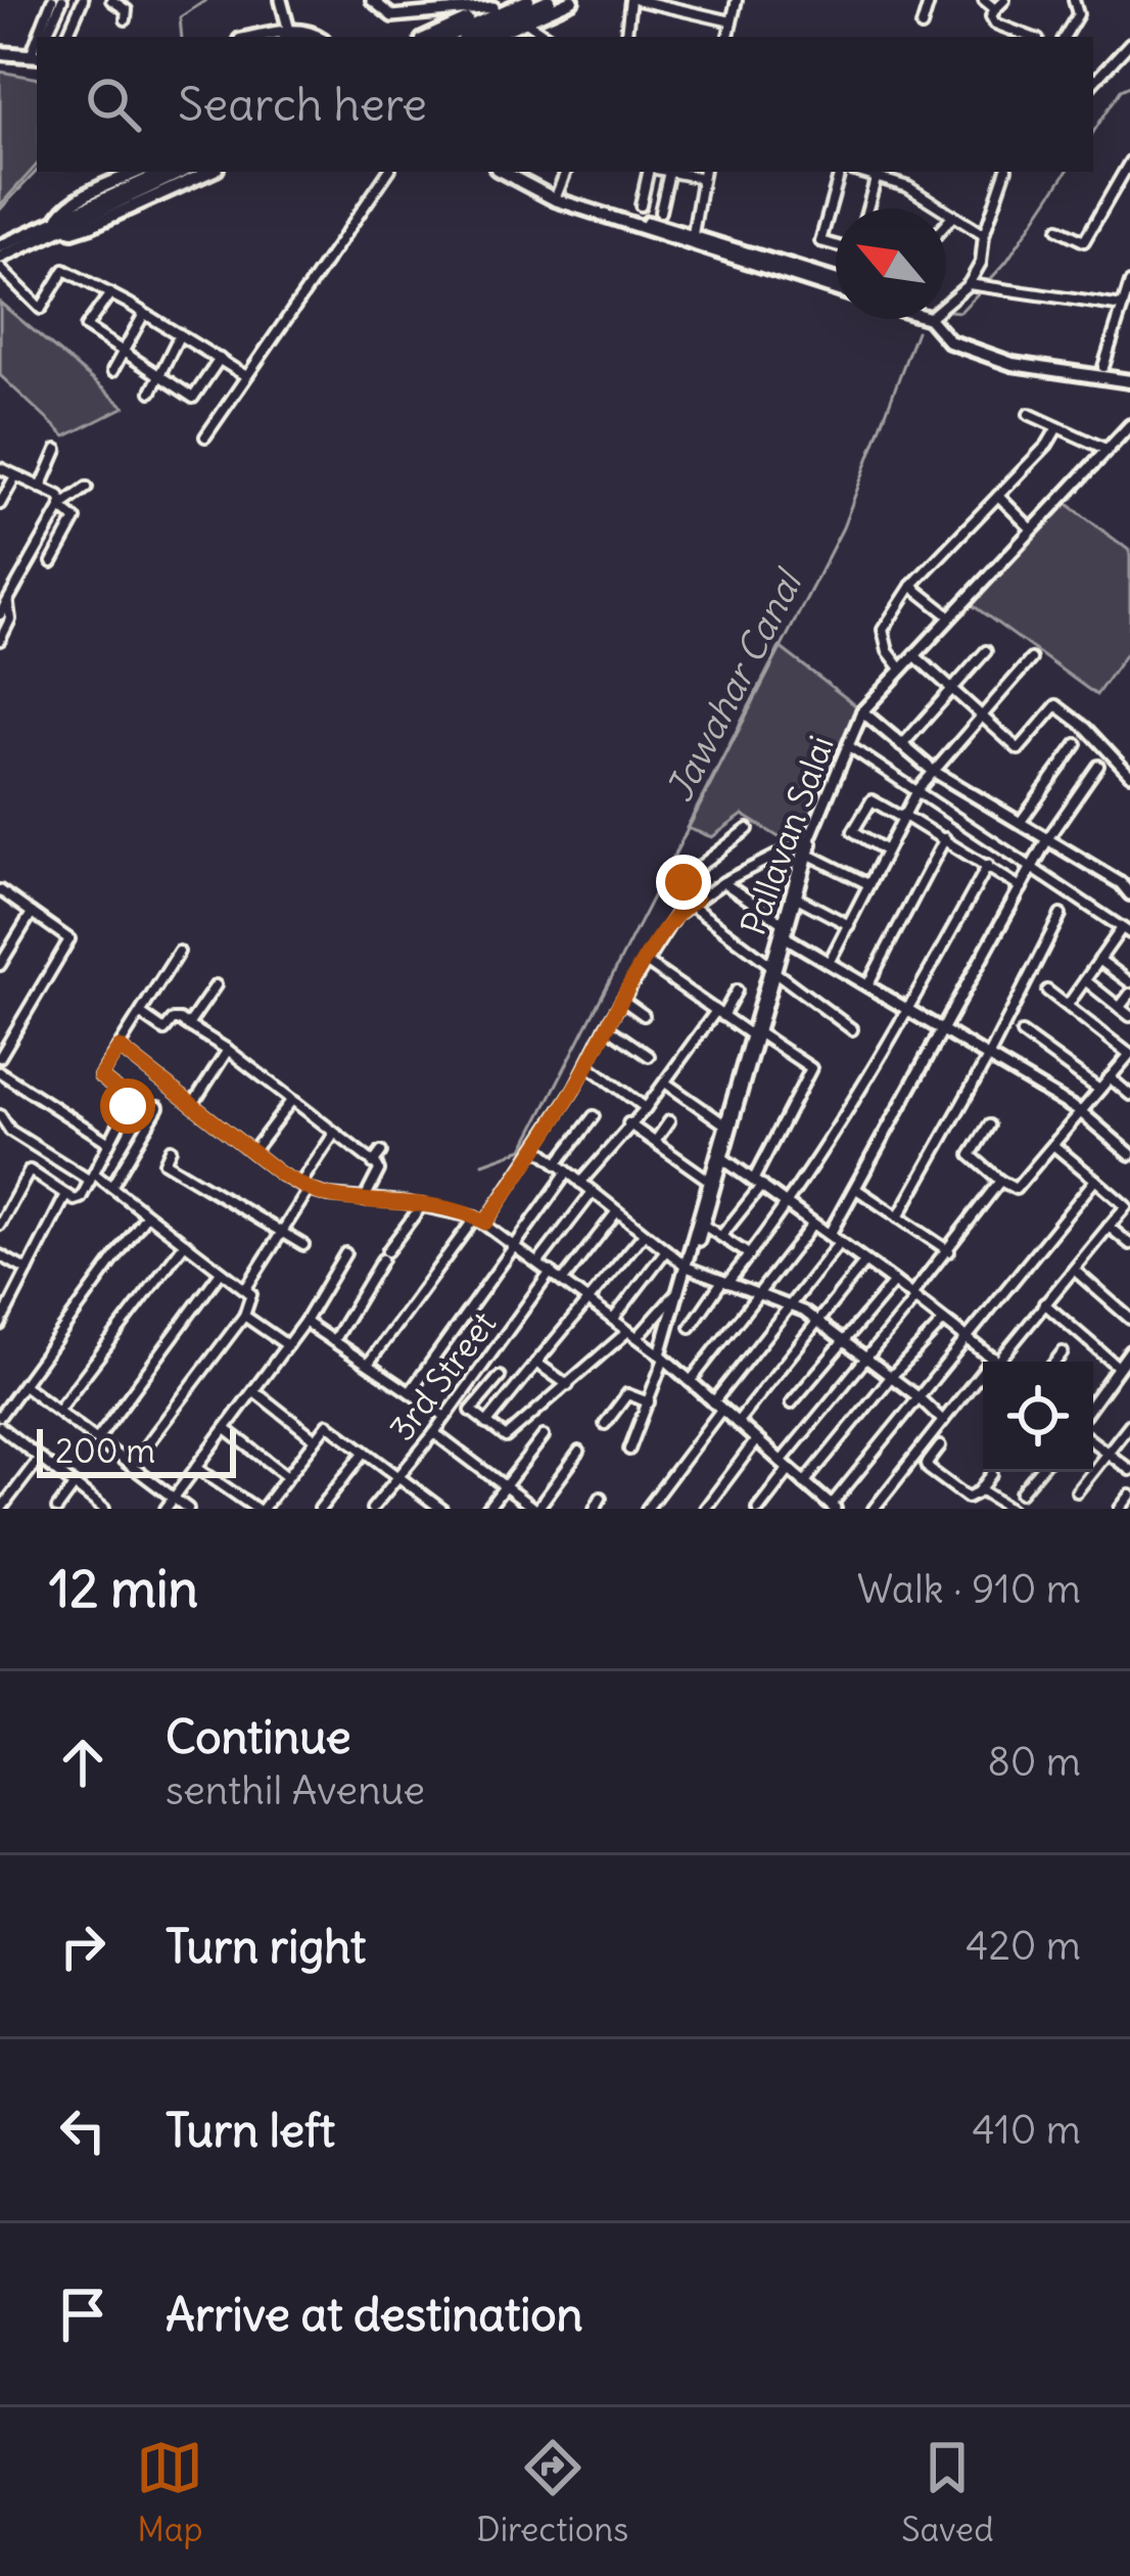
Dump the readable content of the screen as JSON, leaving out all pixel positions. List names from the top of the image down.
{
  "streets": {
    "street": ["Pallavan Salai", "3rd Street"]
  },
  "water": ["Jawahar Canal"],
  "scale_bar": "200 m",
  "north": "top left",
  "page": {
    "search": "Search here",
    "scale": "200 m",
    "heading": ["12 min", "Walk · 910 m"],
    "list": [
      ["Continue", "senthil Avenue", "80 m"],
      ["Turn right", "420 m"],
      ["Turn left", "410 m"],
      "Arrive at destination"
    ],
    "nav": ["Map", "Directions", "Saved"]
  }
}
